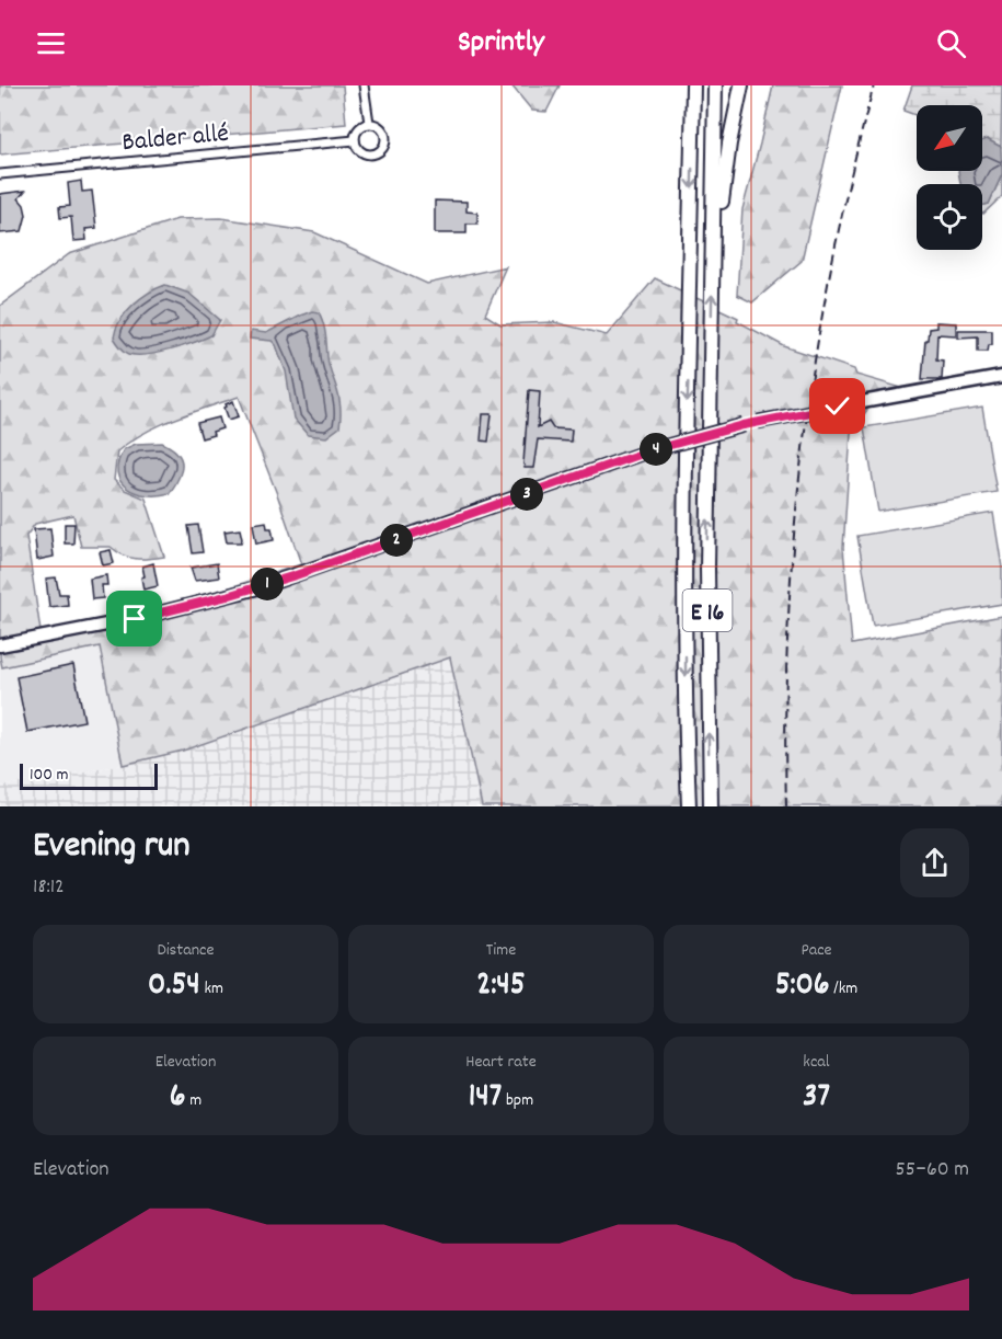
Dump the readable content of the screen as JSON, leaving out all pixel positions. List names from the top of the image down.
{
  "streets": {
    "highway": ["E 16"],
    "street": ["Balder allé"]
  },
  "scale_bar": "100 m",
  "north": "bottom left",
  "page": {
    "header": "Sprintly",
    "pins": [
      "4",
      "3",
      "2",
      "1"
    ],
    "scale": "100 m",
    "heading": ["Evening run", "18:12"],
    "stats": [
      ["Distance", "0.54 km"],
      ["Time", "2:45"],
      ["Pace", "5:06 /km"],
      ["Elevation", "6 m"],
      ["Heart rate", "147 bpm"],
      ["kcal", "37"]
    ],
    "chart": ["Elevation", "55–60 m"]
  }
}
